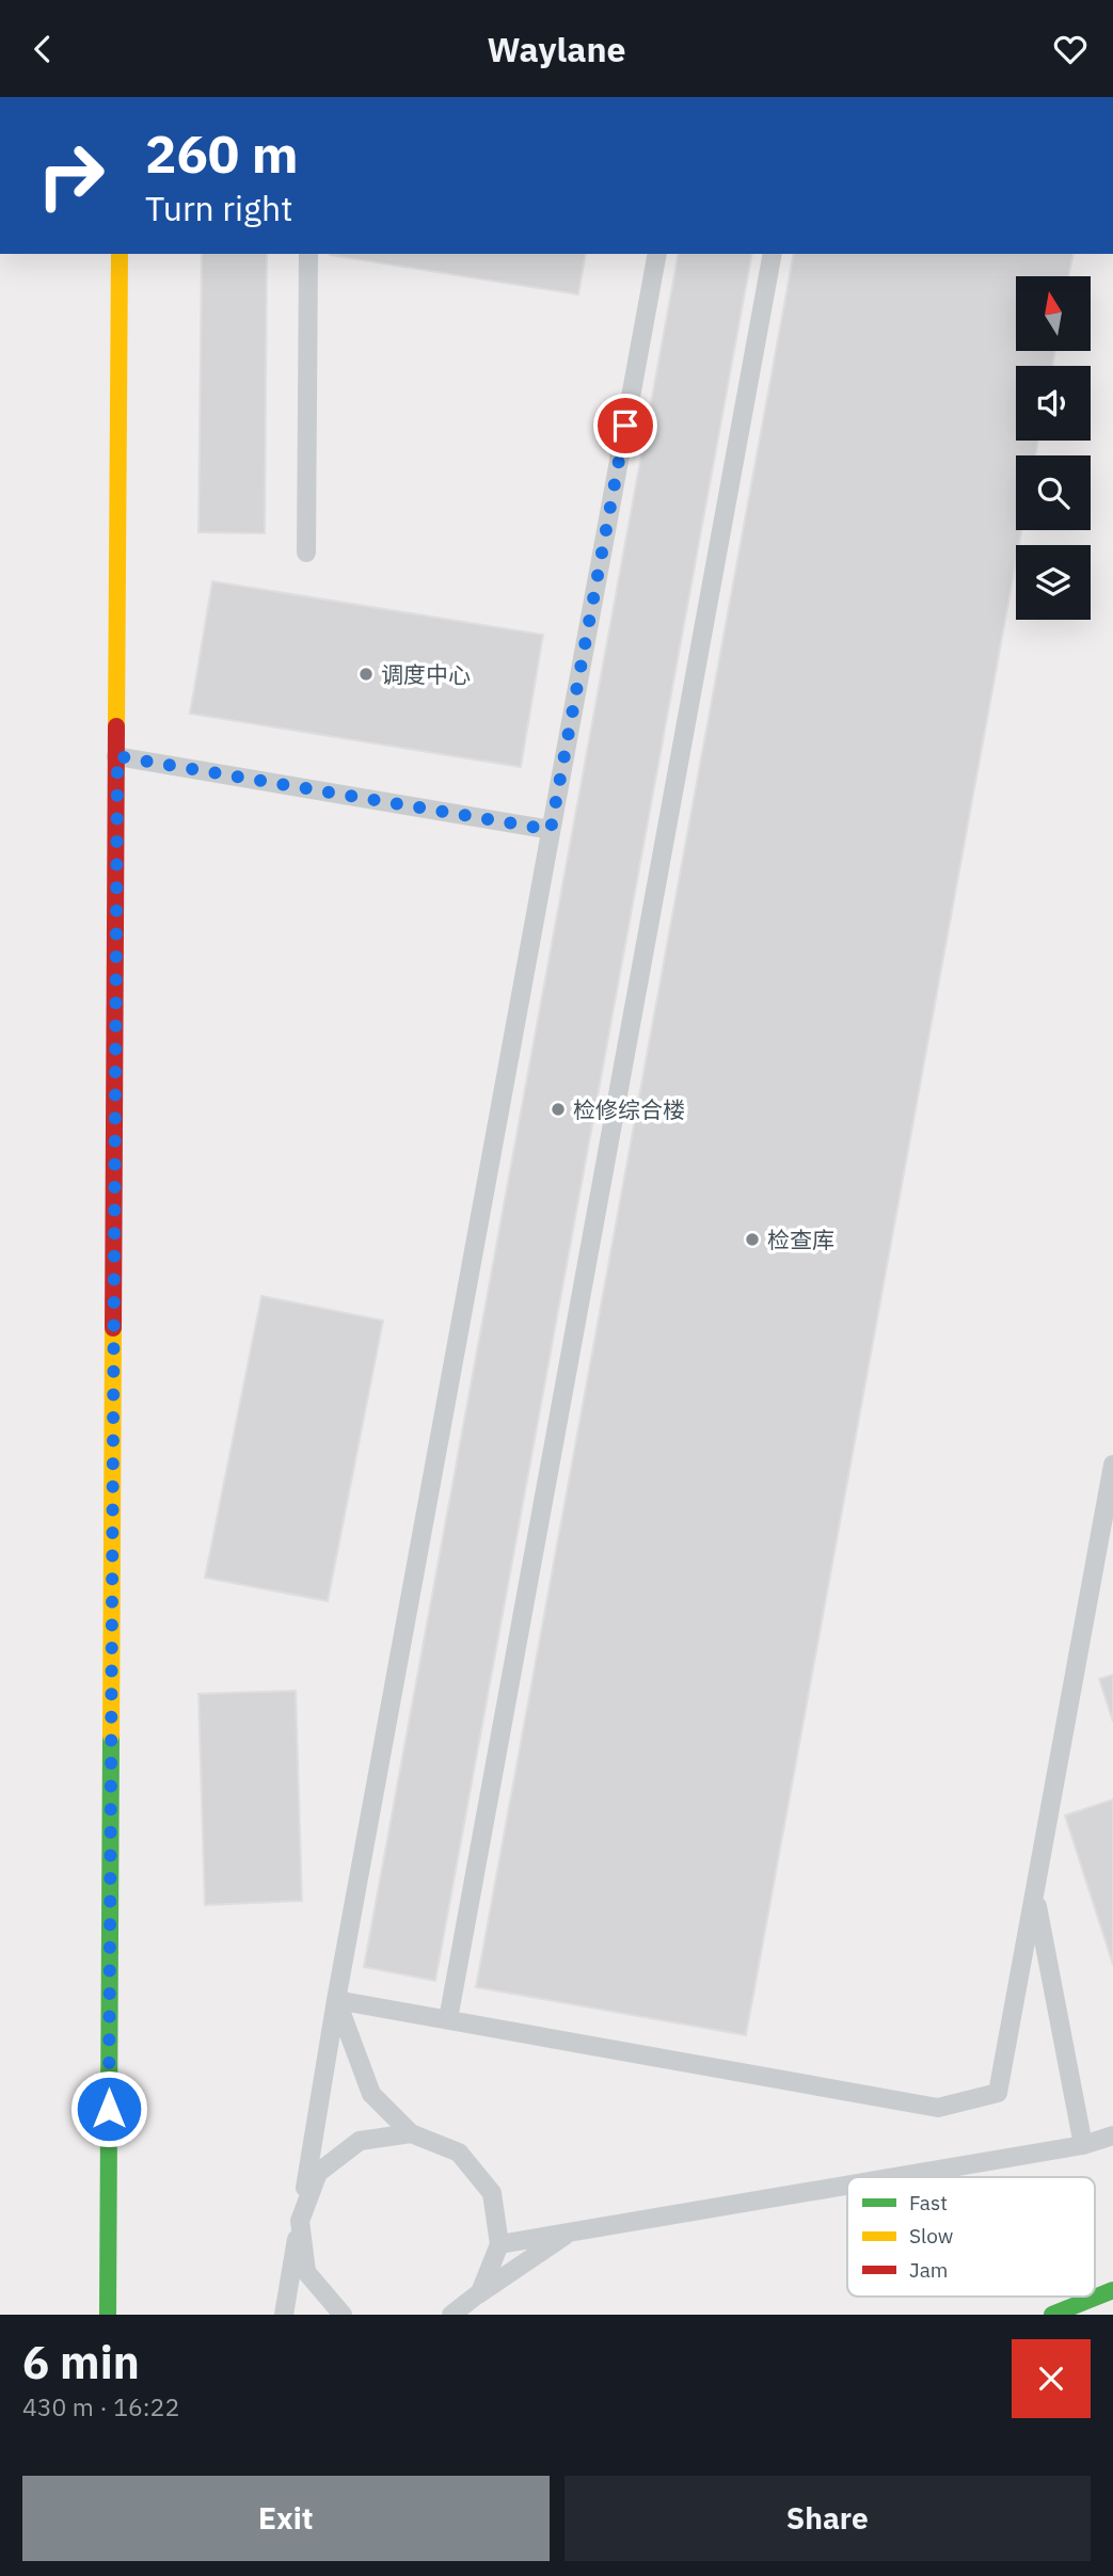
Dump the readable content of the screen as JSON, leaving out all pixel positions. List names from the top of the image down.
{
  "places": ["调度中心", "检修综合楼", "检查库"],
  "legend": ["Fast", "Slow", "Jam"],
  "north": "top",
  "page": {
    "header": "Waylane",
    "turn": ["260 m", "Turn right"],
    "heading": ["6 min", "430 m · 16:22"],
    "buttons": ["Exit", "Share"]
  }
}
